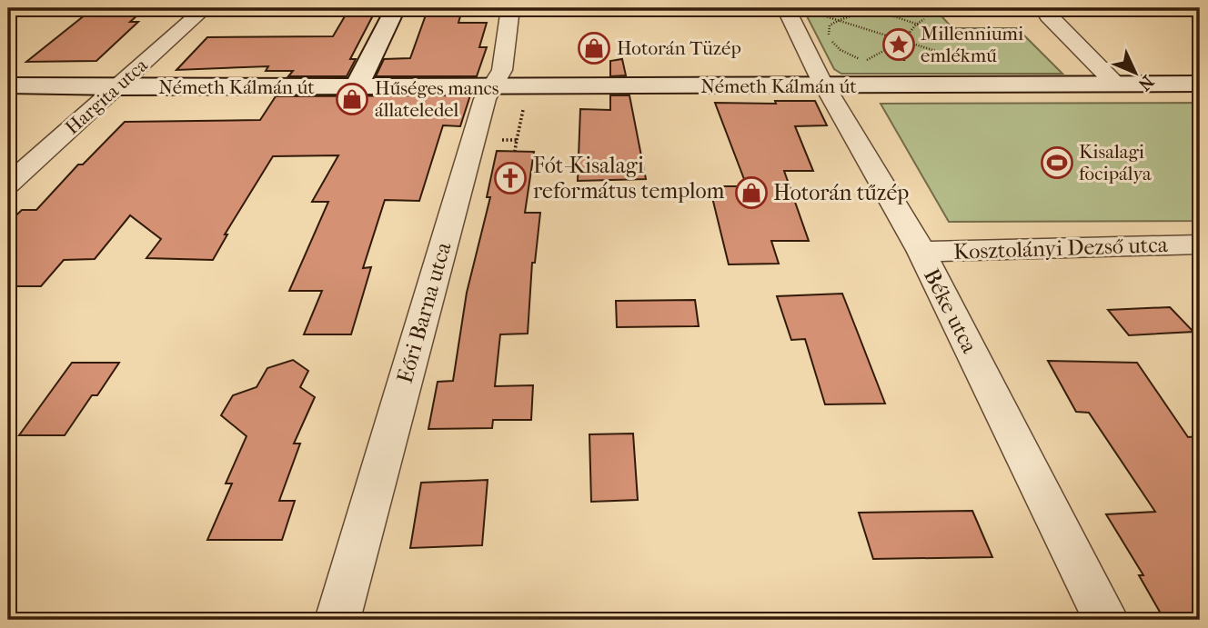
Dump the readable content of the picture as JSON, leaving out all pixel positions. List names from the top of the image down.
{
  "streets": {
    "street": [
      "Németh Kálmán út",
      "Hargita utca",
      "Kosztolányi Dezső utca",
      "Béke utca",
      "Eőri Barna utca"
    ]
  },
  "crossings": [
    ["Németh Kálmán út", "Hargita utca"],
    ["Németh Kálmán út", "Béke utca"],
    ["Németh Kálmán út", "Eőri Barna utca"],
    ["Kosztolányi Dezső utca", "Béke utca"]
  ],
  "places": {
    "place": ["Millenniumi emlékmű"],
    "shop": ["Hotorán Tüzép", "Hűséges mancs állateledel", "Hotorán tűzép"],
    "sports": ["Kisalagi focipálya"],
    "church": ["Fót-Kisalagi református templom"]
  },
  "north": "bottom right"
}
